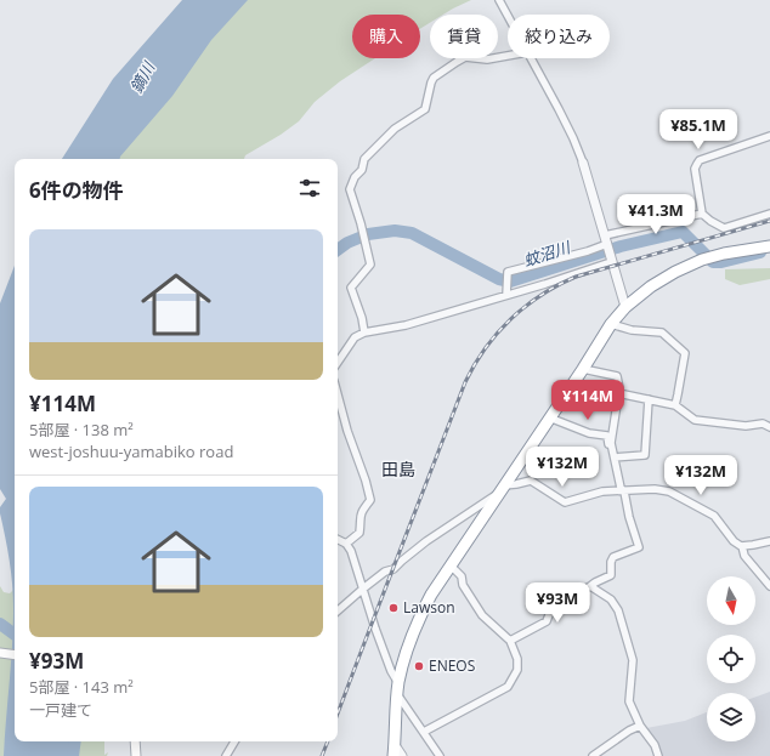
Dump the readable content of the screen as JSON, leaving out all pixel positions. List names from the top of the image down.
{
  "districts": ["田島"],
  "water": ["鏑川", "蚊沼川"],
  "places": ["Lawson", "ENEOS"],
  "north": "bottom",
  "page": {
    "chip": ["購入", "賃貸", "絞り込み"],
    "price": [
      "¥85.1M",
      "¥41.3M",
      "¥114M",
      "¥132M",
      "¥132M",
      "¥93M"
    ],
    "heading": "6件の物件",
    "list": [
      {
        "name": "¥114M",
        "note": "5部屋 · 138 m² · west-joshuu-yamabiko road"
      },
      {
        "name": "¥93M",
        "note": "5部屋 · 143 m² · 一戸建て"
      }
    ]
  }
}
